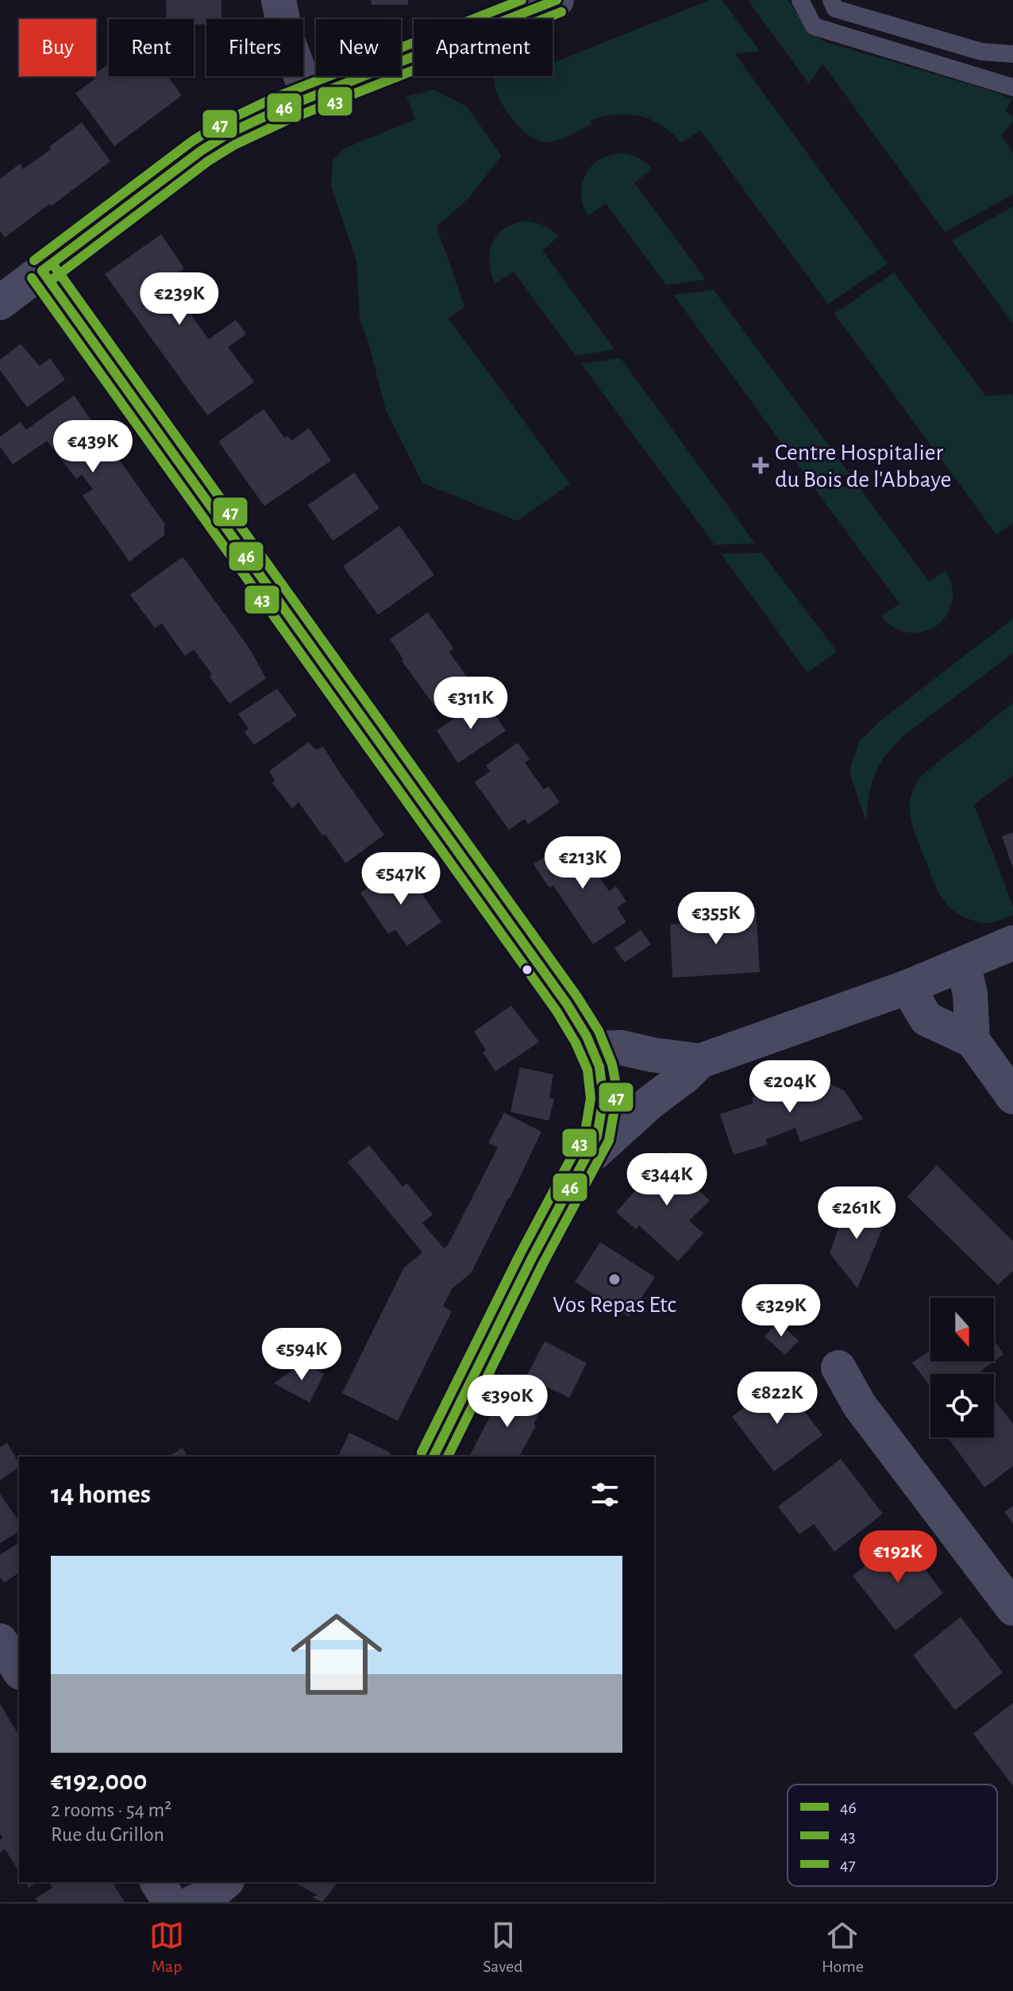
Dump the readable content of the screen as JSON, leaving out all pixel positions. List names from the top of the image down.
{
  "places": {
    "health": ["Centre Hospitalier du Bois de l'Abbaye"],
    "other": ["Vos Repas Etc"]
  },
  "lines": ["transit line 46", "transit line 47", "transit line 43"],
  "legend": ["46", "43", "47"],
  "north": "bottom",
  "page": {
    "chip": [
      "Buy",
      "Rent",
      "Filters",
      "New",
      "Apartment"
    ],
    "price": [
      "€239K",
      "€439K",
      "€311K",
      "€213K",
      "€547K",
      "€355K",
      "€204K",
      "€344K",
      "€261K",
      "€329K",
      "€594K",
      "€822K",
      "€390K",
      "€192K"
    ],
    "heading": "14 homes",
    "list": [
      {
        "name": "€192,000",
        "note": "2 rooms · 54 m² · Rue du Grillon"
      }
    ],
    "tabs": ["Map", "Saved", "Home"]
  }
}
